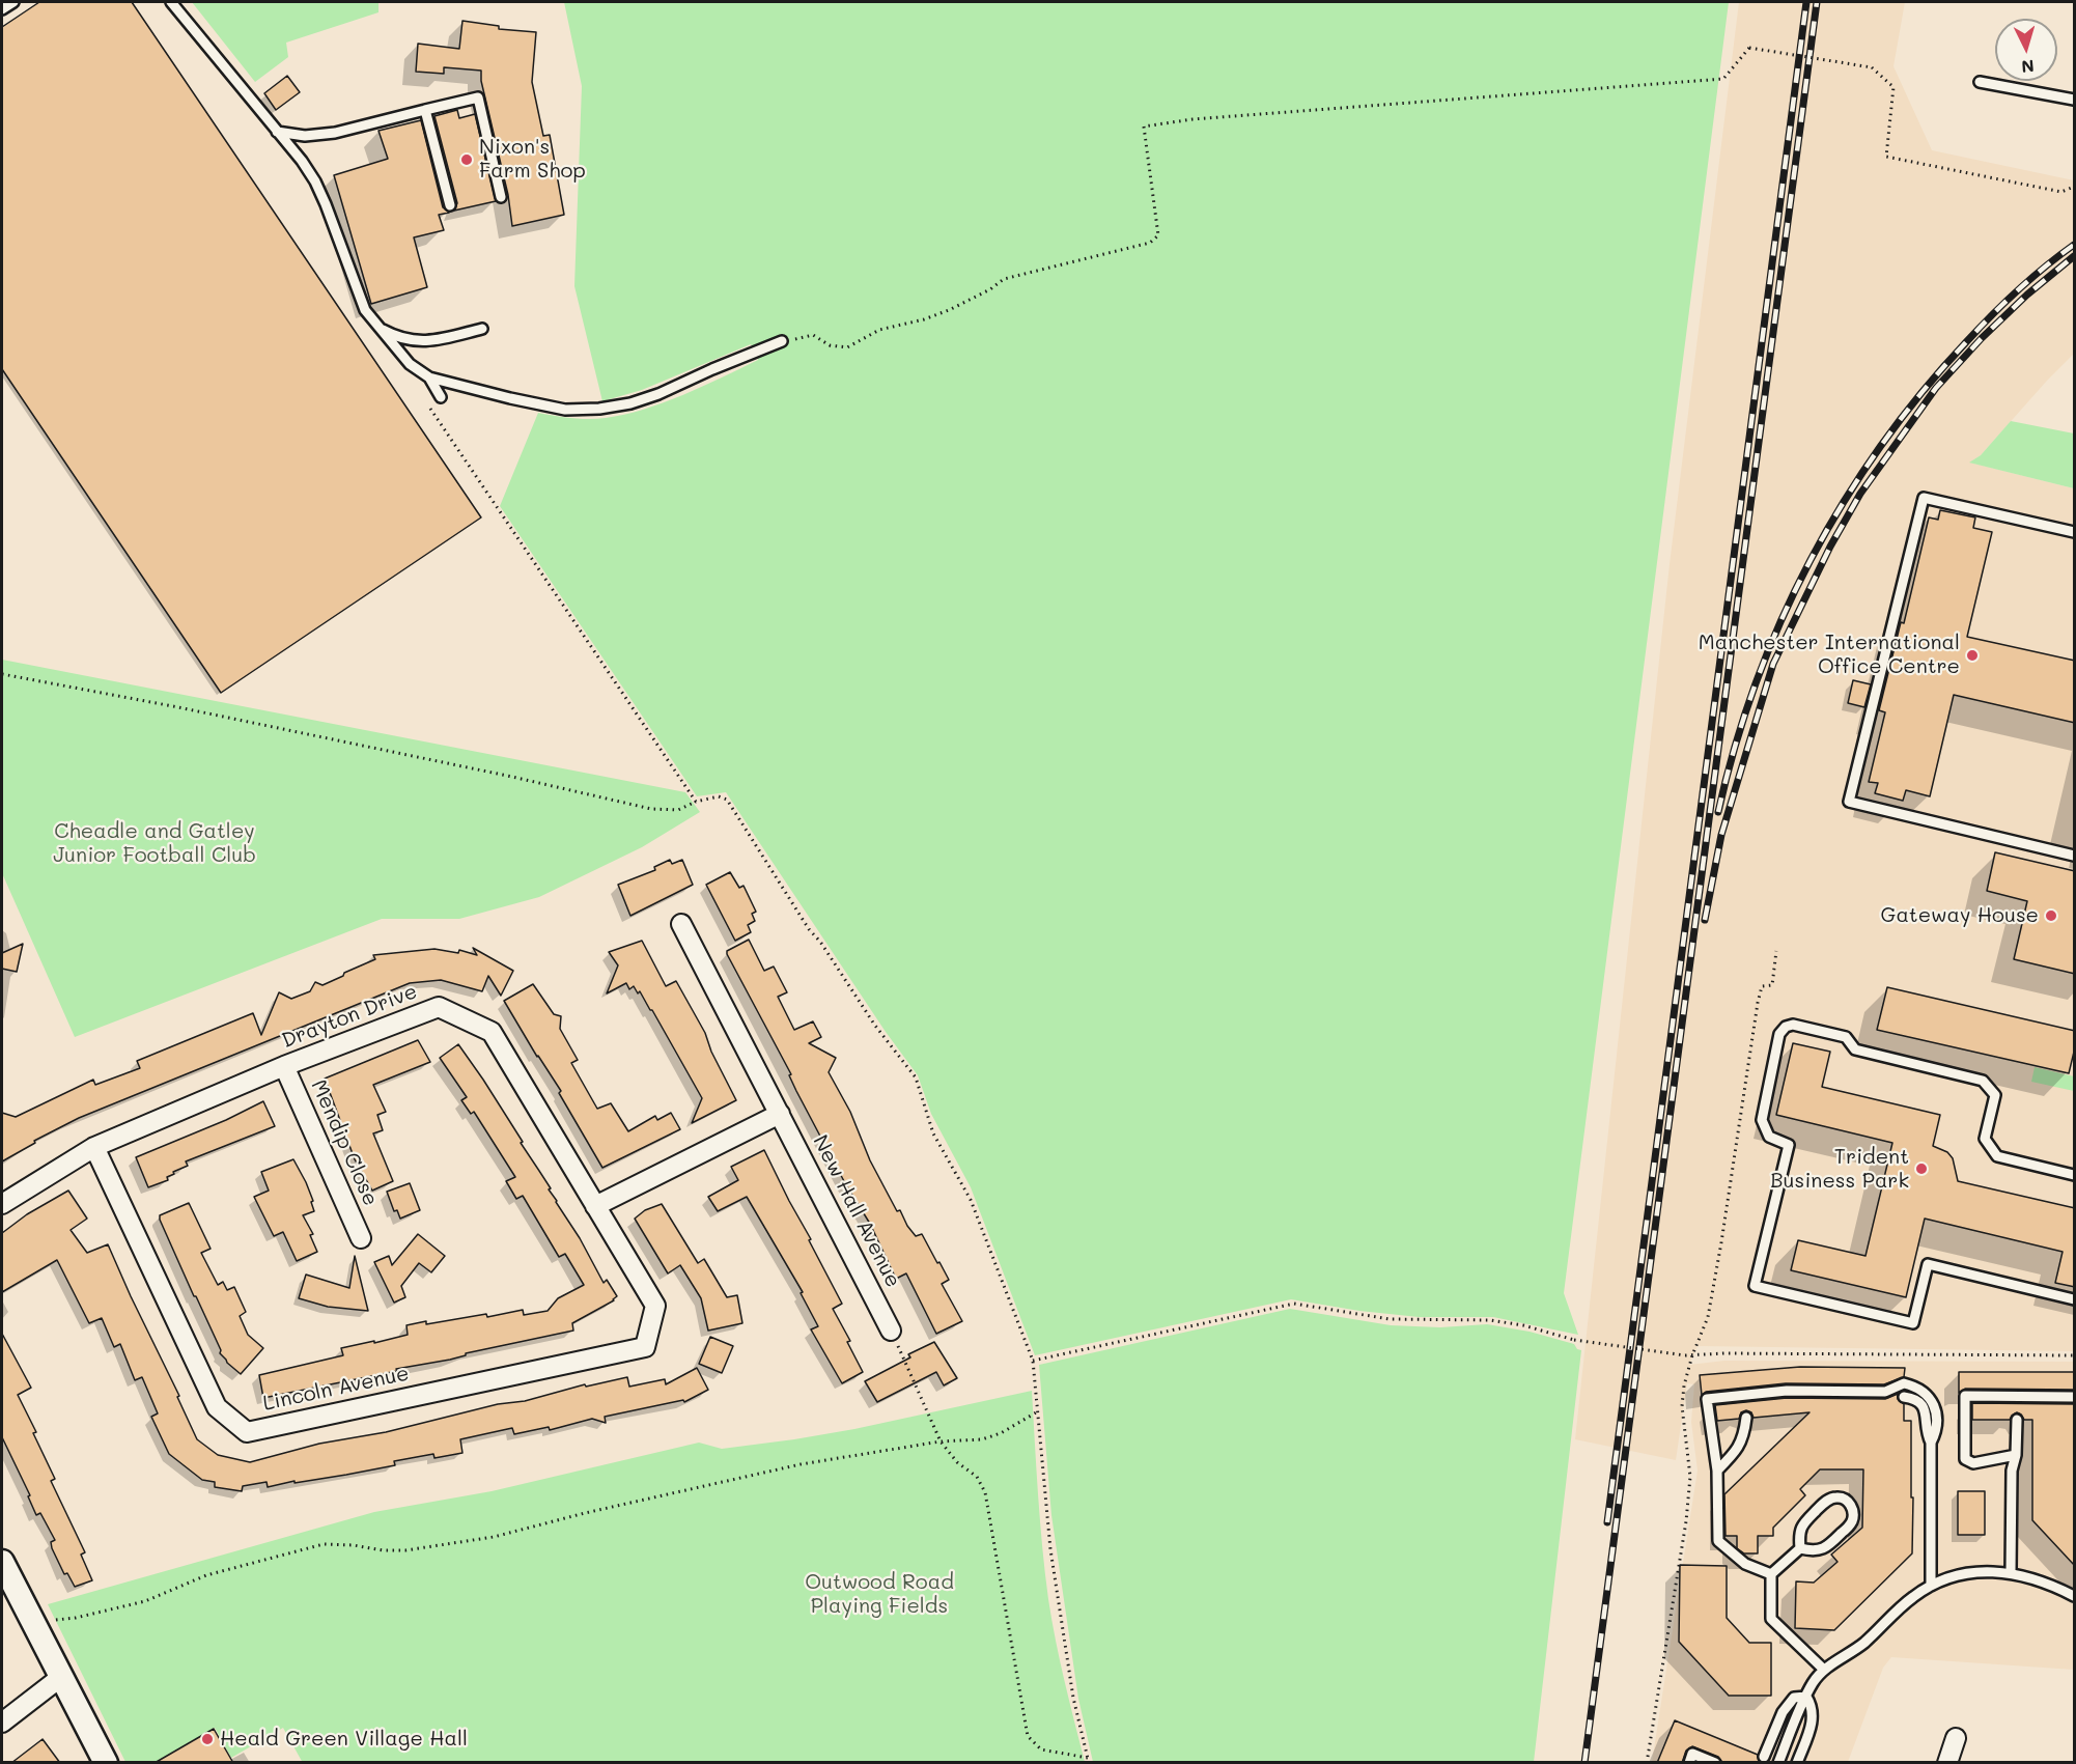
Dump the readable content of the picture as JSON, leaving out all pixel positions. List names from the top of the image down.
{
  "streets": {
    "street": [
      "Drayton Drive",
      "Mendip Close",
      "New Hall Avenue",
      "Lincoln Avenue"
    ]
  },
  "crossings": [
    ["Drayton Drive", "Mendip Close"],
    ["Drayton Drive", "Lincoln Avenue"]
  ],
  "parks": ["Cheadle and Gatley Junior Football Club", "Outwood Road Playing Fields"],
  "places": [
    "Nixon's Farm Shop",
    "Manchester International Office Centre",
    "Gateway House",
    "Trident Business Park",
    "Heald Green Village Hall"
  ],
  "north": "bottom"
}
